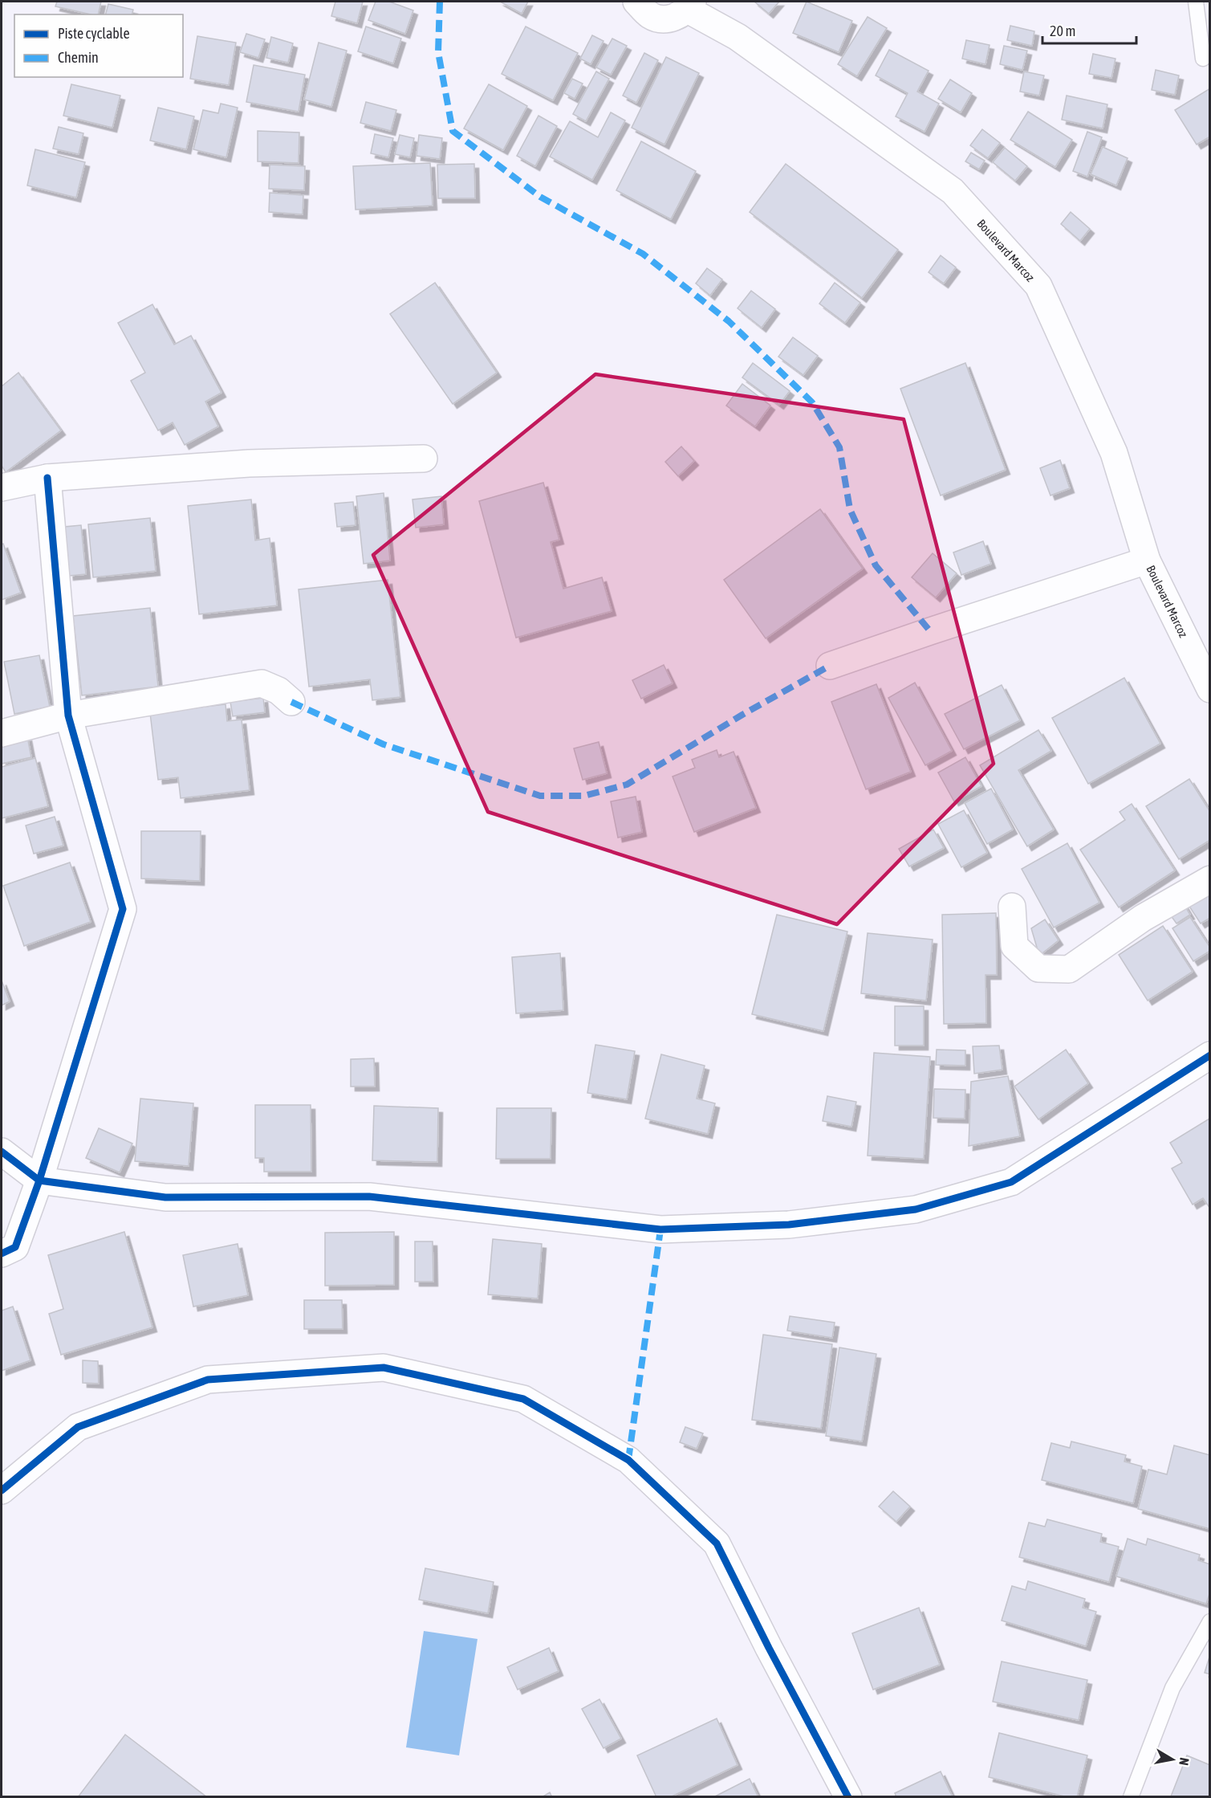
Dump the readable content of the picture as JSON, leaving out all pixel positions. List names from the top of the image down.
{
  "streets": {
    "street": ["Boulevard Marcoz"]
  },
  "legend": ["Piste cyclable", "Chemin"],
  "scale_bar": "20 m",
  "north": "right"
}
